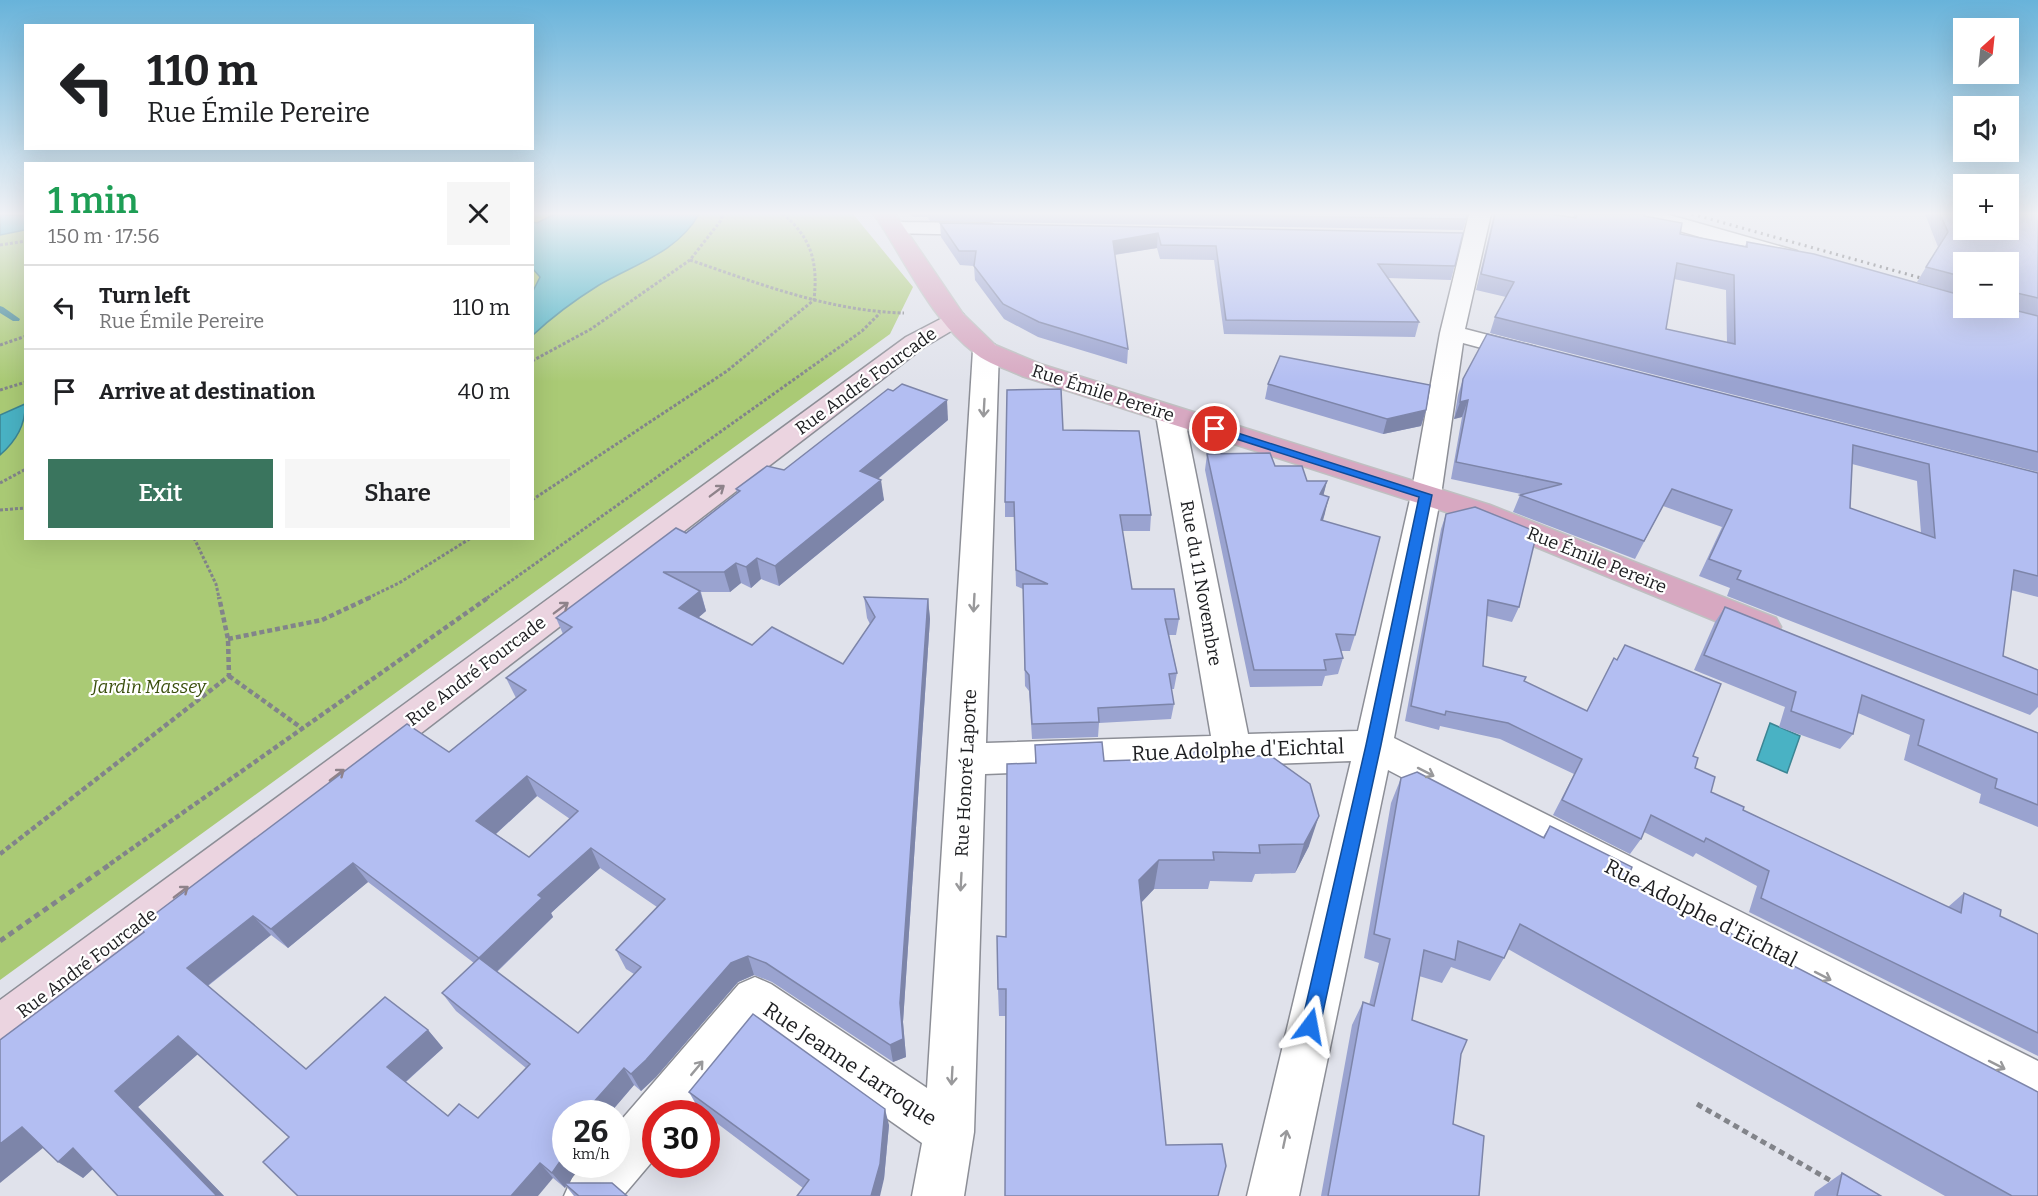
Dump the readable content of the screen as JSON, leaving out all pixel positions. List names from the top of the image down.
{
  "streets": {
    "main road": ["Rue Émile Pereire"],
    "street": [
      "Rue André Fourcade",
      "Rue du 11 Novembre",
      "Rue Adolphe d'Eichtal",
      "Rue Honoré Laporte",
      "Rue Jeanne Larroque"
    ]
  },
  "crossings": [
    ["Rue André Fourcade", "Rue Émile Pereire"],
    ["Rue Émile Pereire", "Rue du 11 Novembre"],
    ["Rue Émile Pereire", "Rue Honoré Laporte"],
    ["Rue du 11 Novembre", "Rue Adolphe d'Eichtal"],
    ["Rue Adolphe d'Eichtal", "Rue Honoré Laporte"],
    ["Rue Honoré Laporte", "Rue Jeanne Larroque"]
  ],
  "one_way": ["Rue André Fourcade", "Rue Adolphe d'Eichtal", "Rue Honoré Laporte"],
  "parks": ["Jardin Massey"],
  "north": "top right",
  "page": {
    "map_buttons": ["+", "−"],
    "turn": ["110 m", "Rue Émile Pereire"],
    "heading": ["1 min", "150 m · 17:56"],
    "list": [
      {
        "name": "Turn left",
        "note": "Rue Émile Pereire",
        "value": "110 m"
      },
      {
        "name": "Arrive at destination",
        "value": "40 m"
      }
    ],
    "buttons": ["Exit", "Share"],
    "speed": "26 km/h",
    "limit": "30"
  }
}
